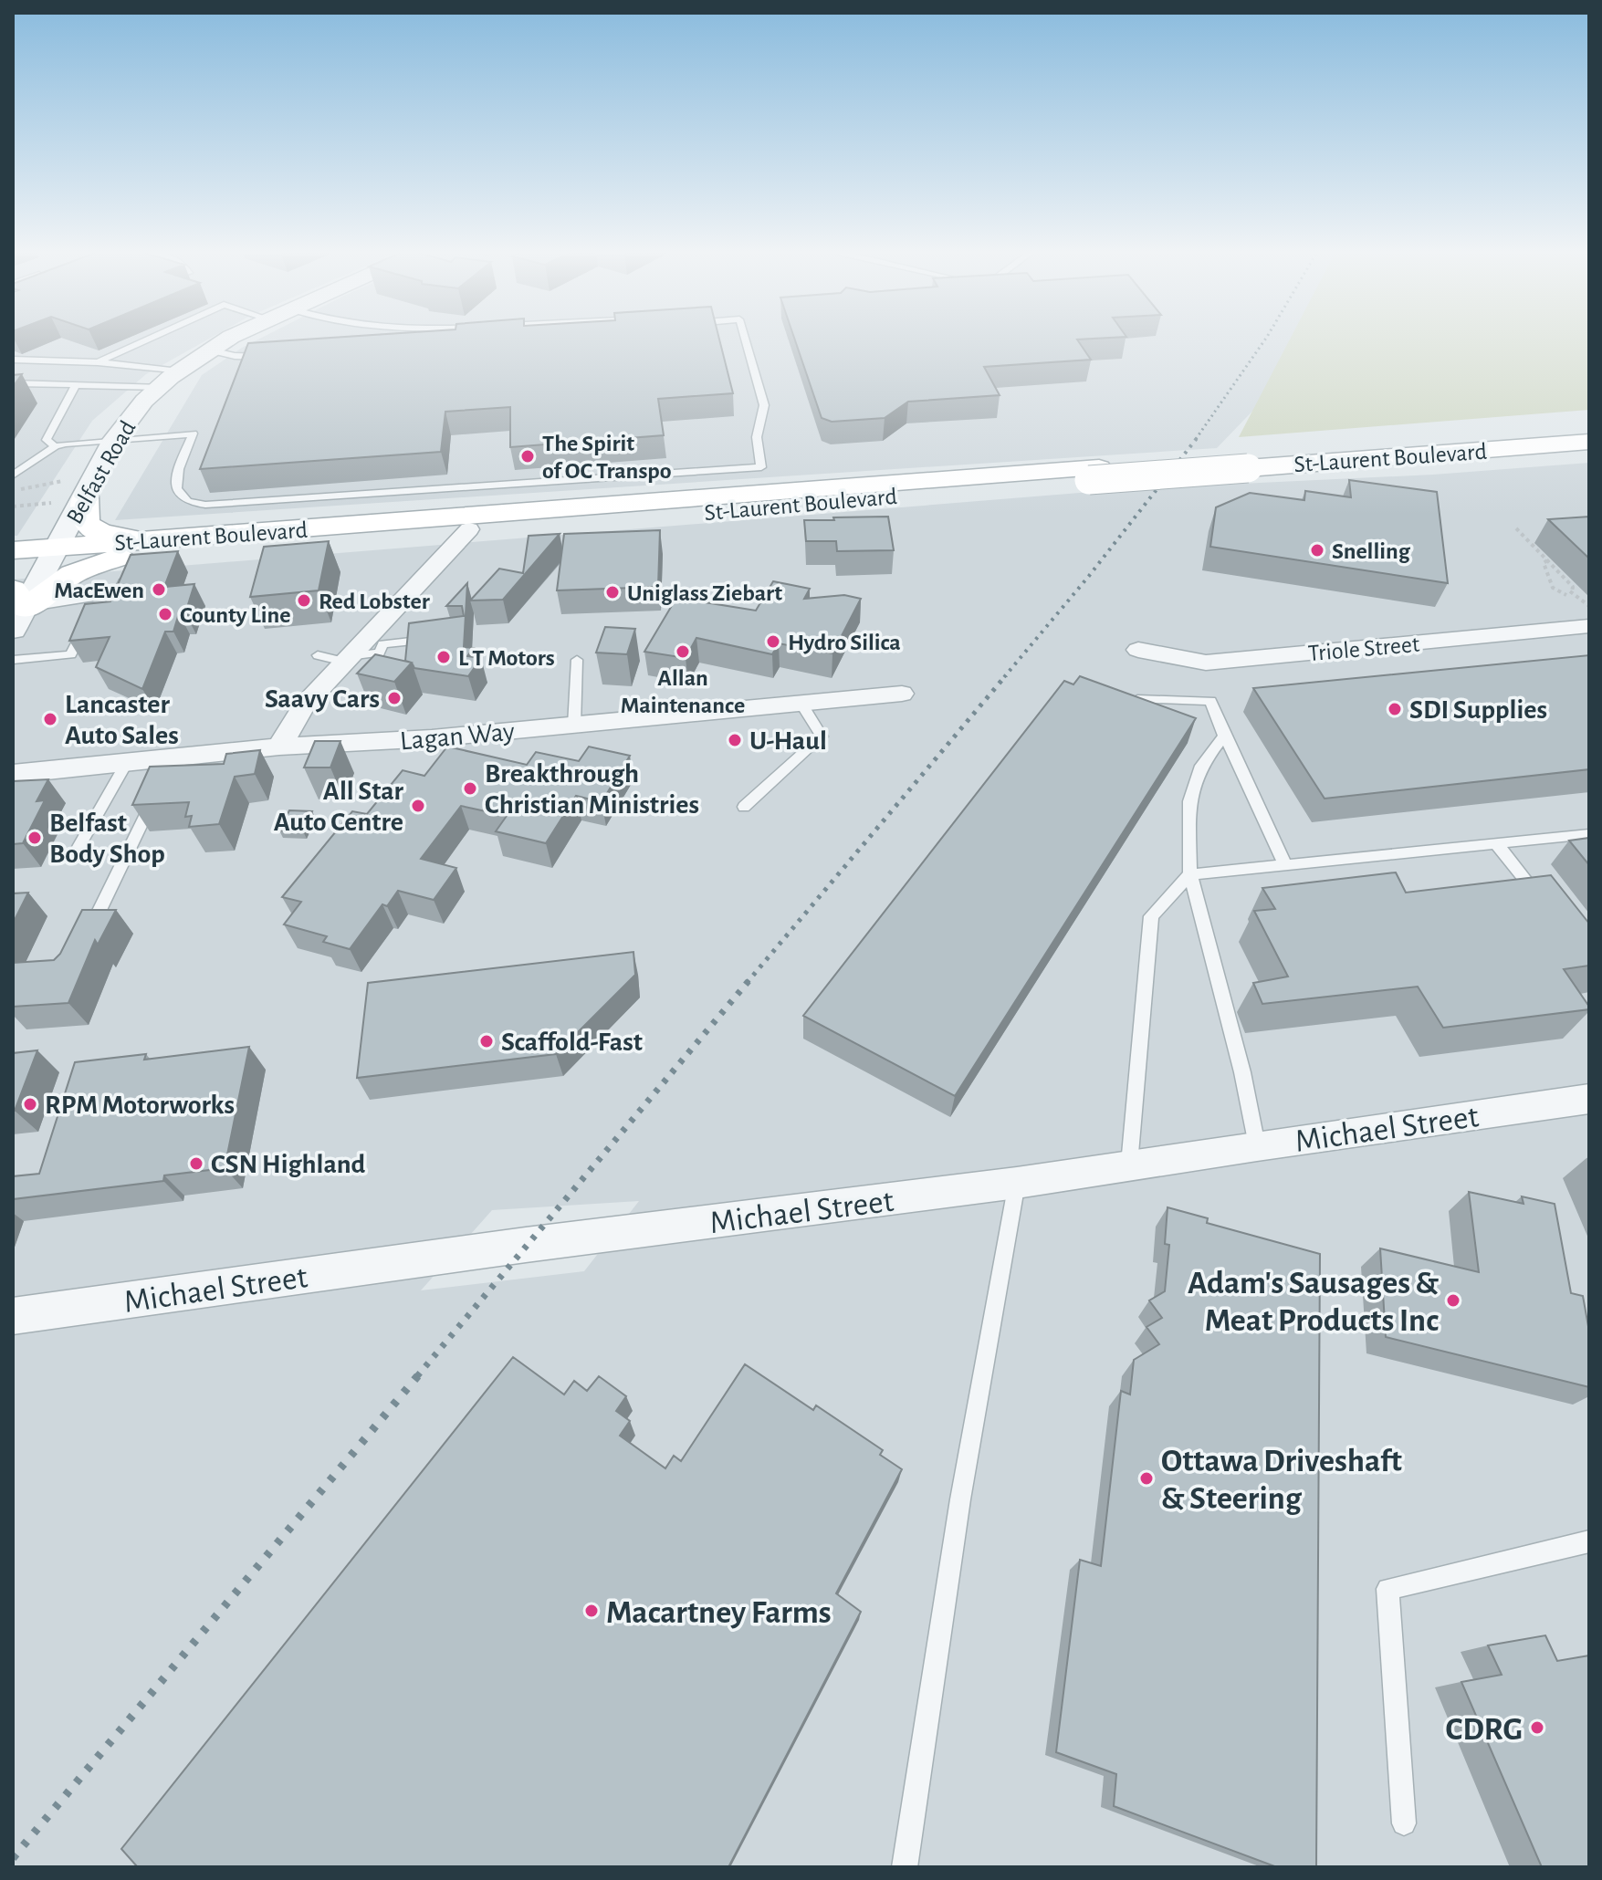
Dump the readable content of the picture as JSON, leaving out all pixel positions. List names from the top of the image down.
{
  "streets": {
    "main road": ["St-Laurent Boulevard"],
    "street": [
      "Belfast Road",
      "Triole Street",
      "Lagan Way",
      "Michael Street"
    ]
  },
  "crossings": [
    ["St-Laurent Boulevard", "Belfast Road"]
  ],
  "places": [
    "The Spirit of OC Transpo",
    "Snelling",
    "MacEwen",
    "Uniglass Ziebart",
    "Red Lobster",
    "County Line",
    "Hydro Silica",
    "Allan Maintenance",
    "L T Motors",
    "Saavy Cars",
    "SDI Supplies",
    "Lancaster Auto Sales",
    "U-Haul",
    "Breakthrough Christian Ministries",
    "All Star Auto Centre",
    "Belfast Body Shop",
    "Scaffold-Fast",
    "RPM Motorworks",
    "CSN Highland",
    "Adam's Sausages & Meat Products Inc",
    "Ottawa Driveshaft & Steering",
    "Macartney Farms",
    "CDRG"
  ]
}
